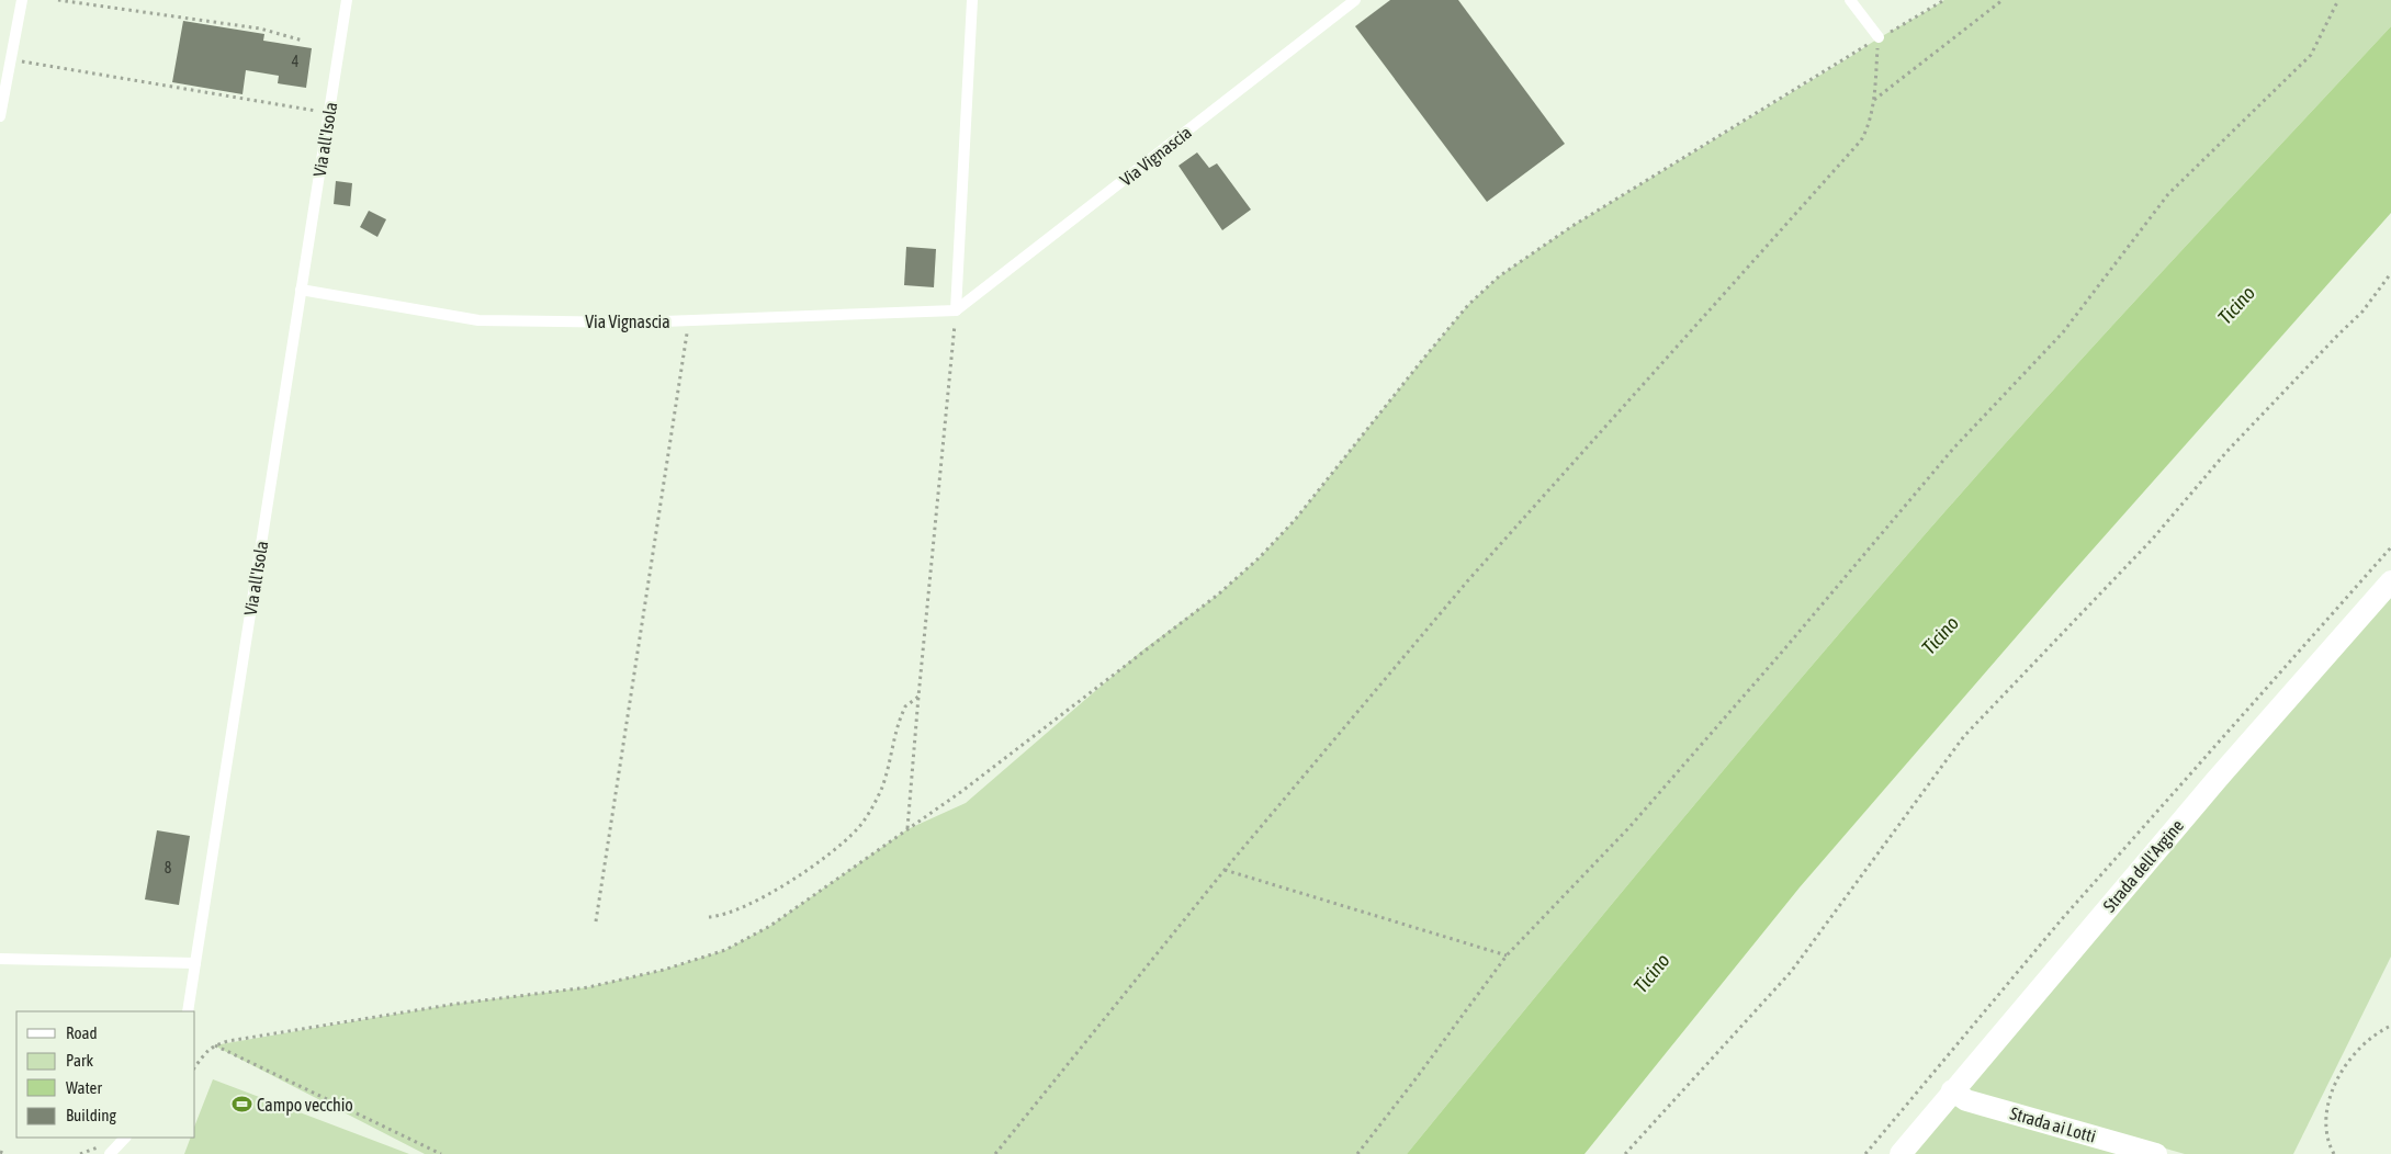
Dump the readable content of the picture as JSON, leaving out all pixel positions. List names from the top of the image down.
{
  "streets": {
    "street": ["Strada dell'Argine", "Strada ai Lotti"],
    "lane": ["Via all'Isola", "Via Vignascia"]
  },
  "crossings": [
    ["Via all'Isola", "Via Vignascia"],
    ["Strada dell'Argine", "Strada ai Lotti"]
  ],
  "water": ["Ticino"],
  "places": {
    "sports": ["Campo vecchio"]
  },
  "house_numbers": ["4", "8"],
  "legend": [
    "Road",
    "Park",
    "Water",
    "Building"
  ]
}
